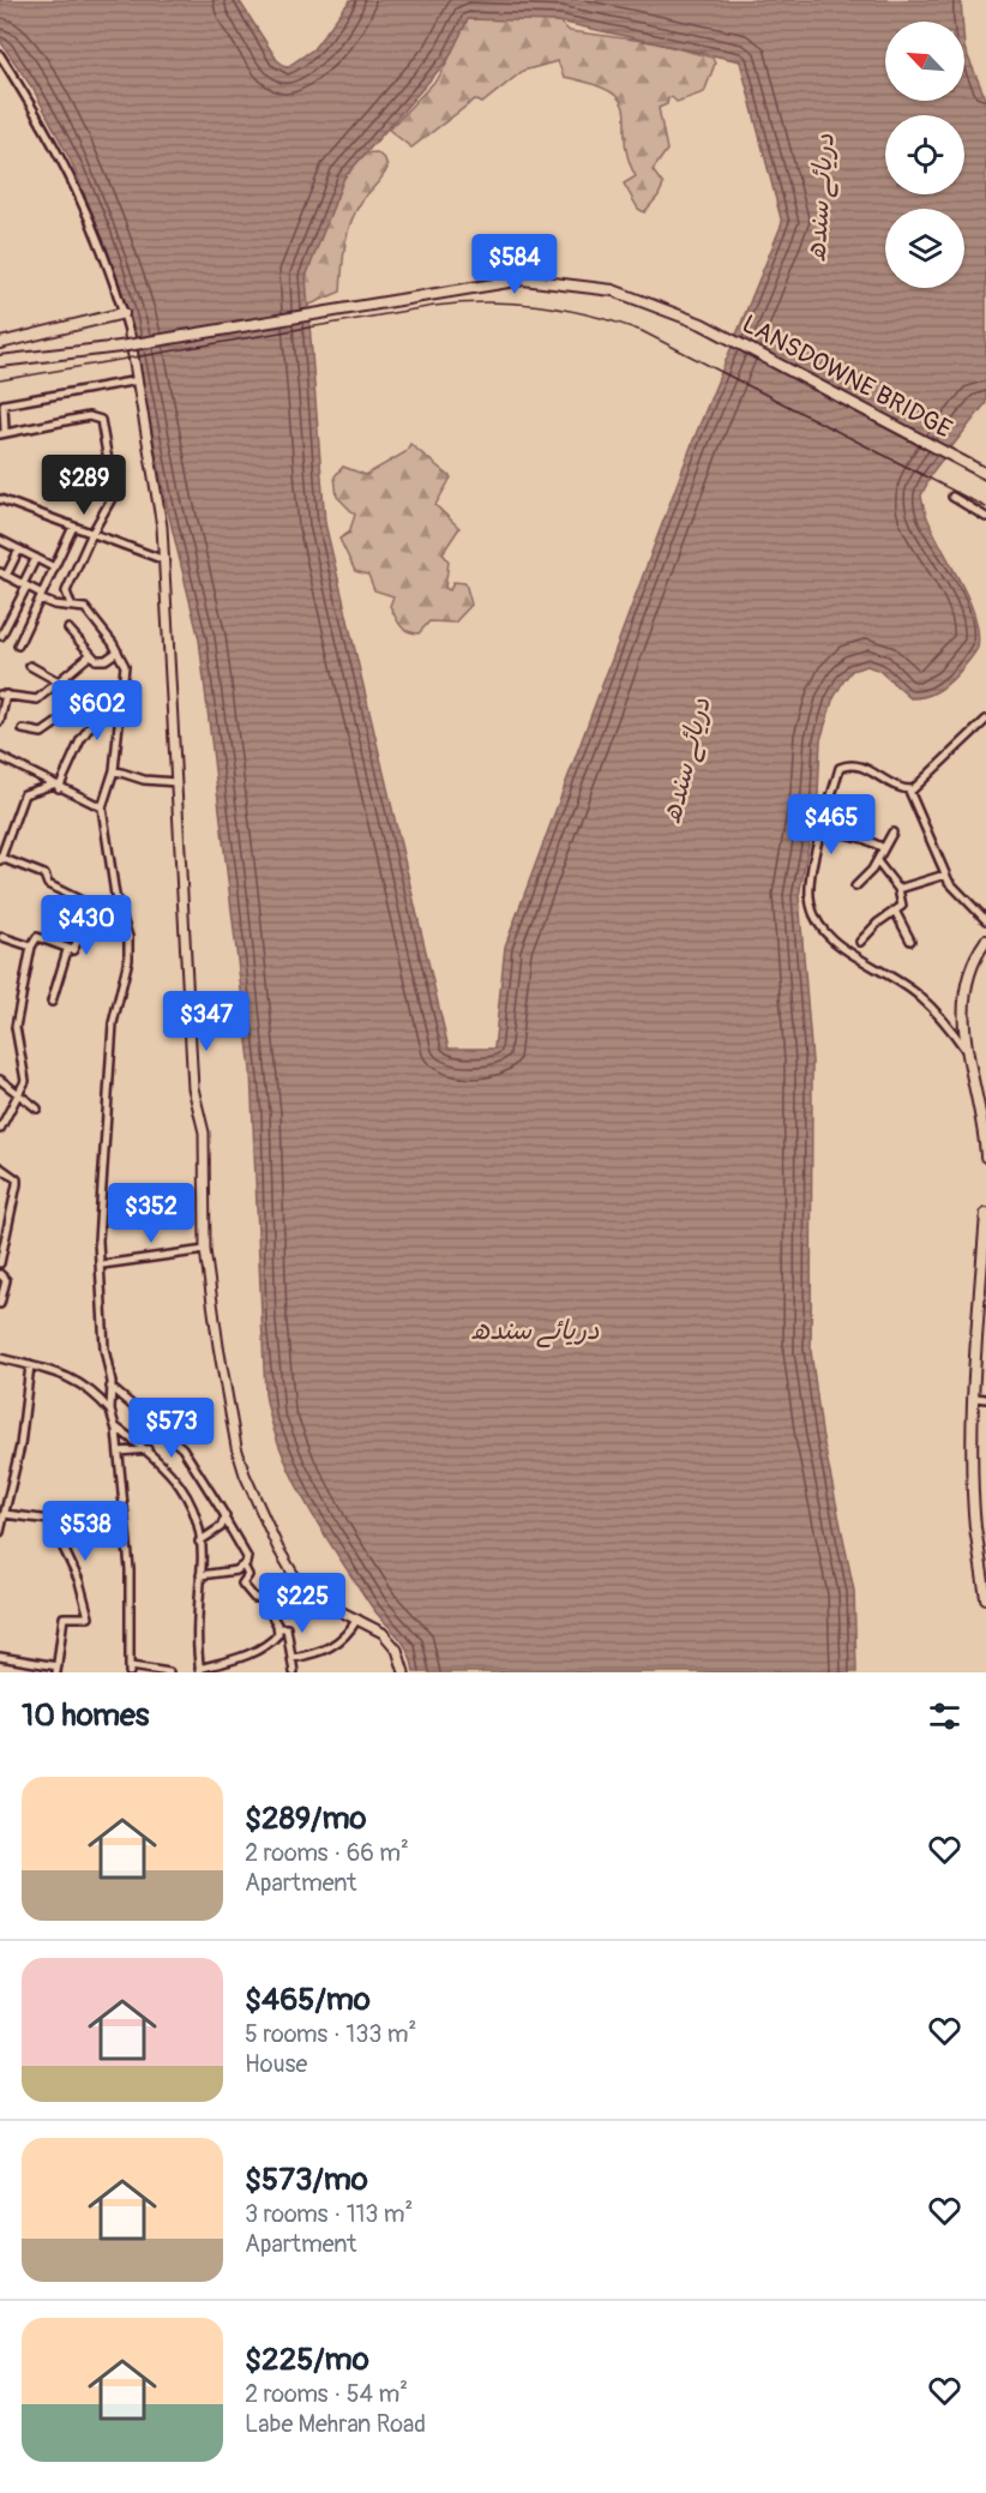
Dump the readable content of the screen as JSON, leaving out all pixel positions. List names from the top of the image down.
{
  "streets": {
    "main road": ["LANSDOWNE BRIDGE"]
  },
  "water": ["دریائے سندھ"],
  "north": "top left",
  "page": {
    "price": [
      "$584",
      "$289",
      "$602",
      "$465",
      "$430",
      "$347",
      "$352",
      "$573",
      "$538",
      "$225"
    ],
    "heading": "10 homes",
    "list": [
      {
        "name": "$289/mo",
        "note": "2 rooms · 66 m² · Apartment"
      },
      {
        "name": "$465/mo",
        "note": "5 rooms · 133 m² · House"
      },
      {
        "name": "$573/mo",
        "note": "3 rooms · 113 m² · Apartment"
      },
      {
        "name": "$225/mo",
        "note": "2 rooms · 54 m² · Labe Mehran Road"
      }
    ]
  }
}
